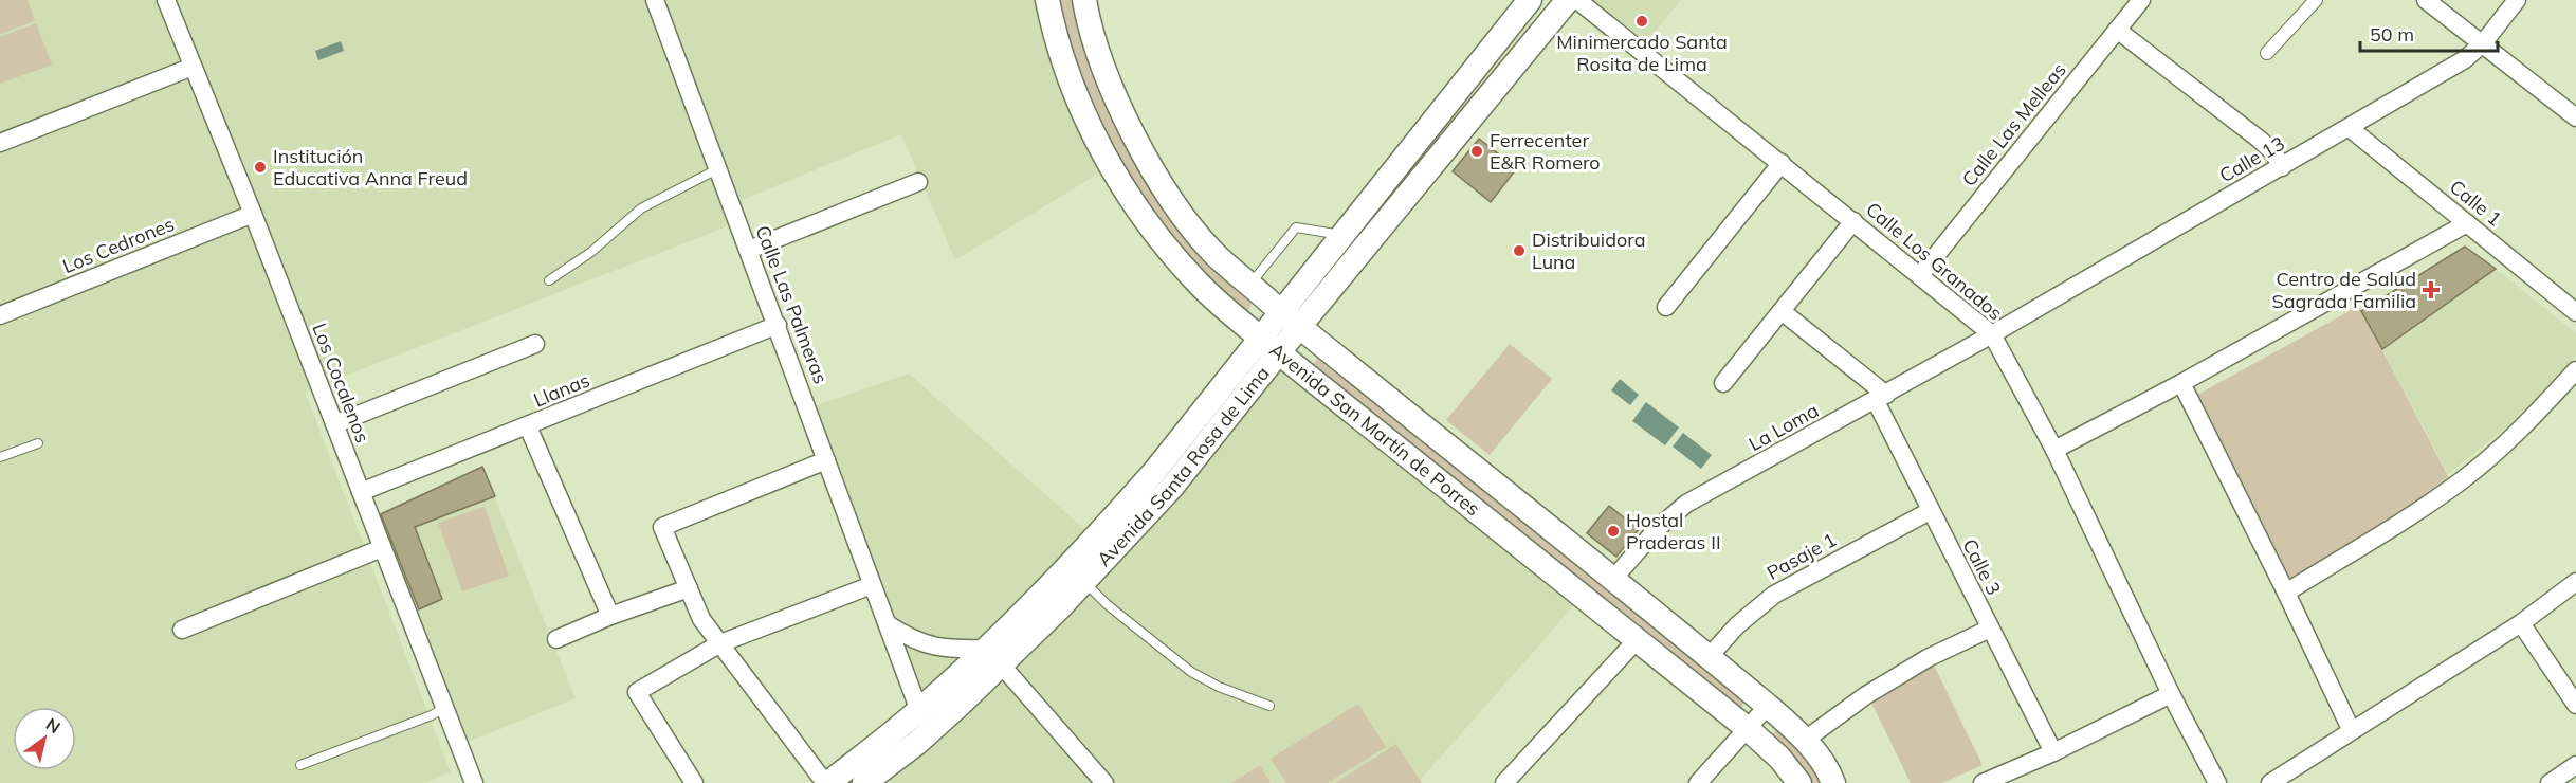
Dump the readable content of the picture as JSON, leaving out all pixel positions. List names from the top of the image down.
{
  "streets": {
    "main road": ["Avenida San Martín de Porres", "Avenida Santa Rosa de Lima"],
    "street": [
      "Calle Las Melleas",
      "Calle 13",
      "Calle 1",
      "Los Cedrones",
      "Calle Los Granados",
      "Calle Las Palmeras",
      "Los Cocalenos",
      "Llanas",
      "La Loma",
      "Pasaje 1",
      "Calle 3"
    ]
  },
  "crossings": [
    ["Calle Las Melleas", "Calle Los Granados"],
    ["Calle 13", "Calle 1"],
    ["Calle 13", "Calle Los Granados"],
    ["Calle 13", "La Loma"],
    ["Los Cedrones", "Los Cocalenos"],
    ["Calle Los Granados", "La Loma"],
    ["Calle Las Palmeras", "Llanas"],
    ["Calle Las Palmeras", "Avenida Santa Rosa de Lima"],
    ["Los Cocalenos", "Llanas"],
    ["La Loma", "Avenida San Martín de Porres"],
    ["La Loma", "Calle 3"],
    ["Avenida San Martín de Porres", "Avenida Santa Rosa de Lima"],
    ["Avenida San Martín de Porres", "Pasaje 1"],
    ["Pasaje 1", "Calle 3"]
  ],
  "places": {
    "other": [
      "Minimercado Santa Rosita de Lima",
      "Ferrecenter E&R Romero",
      "Institución Educativa Anna Freud",
      "Distribuidora Luna",
      "Hostal Praderas II"
    ],
    "health": ["Centro de Salud Sagrada Familia"]
  },
  "scale_bar": "50 m",
  "north": "top right"
}
